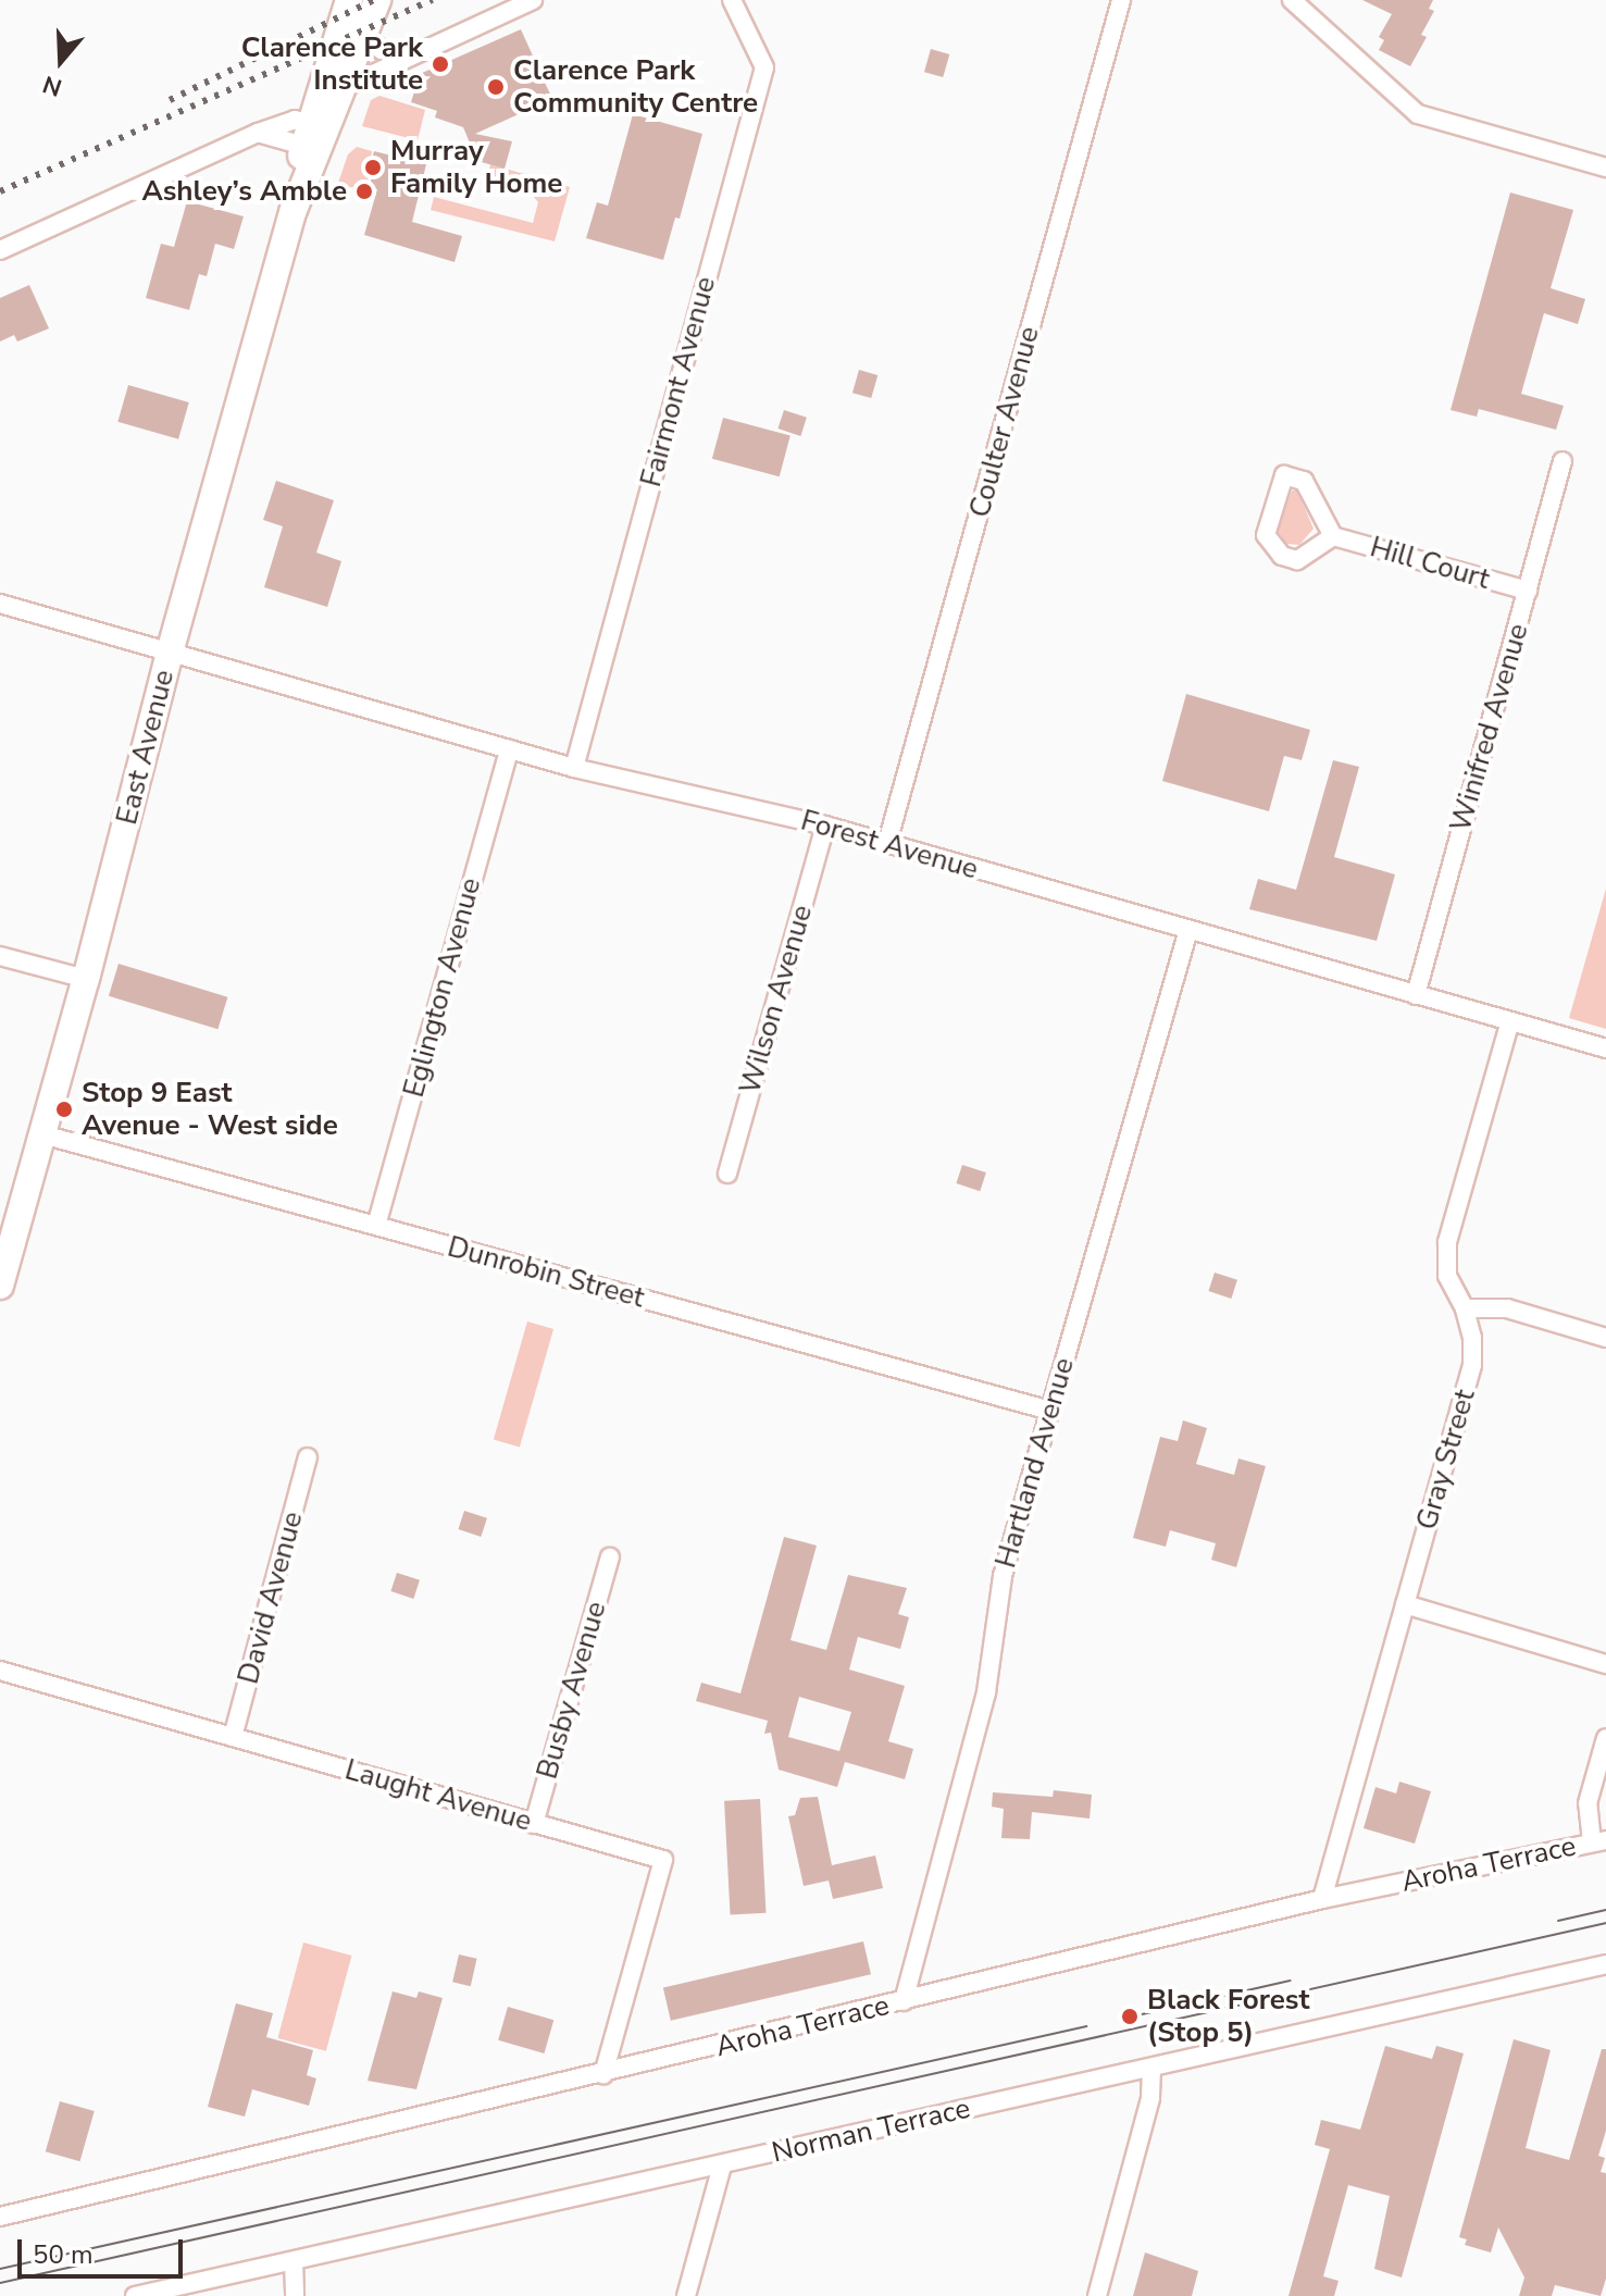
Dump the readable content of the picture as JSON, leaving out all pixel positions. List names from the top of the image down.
{
  "streets": {
    "street": [
      "Fairmont Avenue",
      "Coulter Avenue",
      "Hill Court",
      "Winifred Avenue",
      "East Avenue",
      "Forest Avenue",
      "Eglington Avenue",
      "Wilson Avenue",
      "Dunrobin Street",
      "Gray Street",
      "Hartland Avenue",
      "David Avenue",
      "Busby Avenue",
      "Laught Avenue",
      "Aroha Terrace",
      "Norman Terrace"
    ]
  },
  "crossings": [
    ["Fairmont Avenue", "Forest Avenue"],
    ["Coulter Avenue", "Forest Avenue"],
    ["Hill Court", "Winifred Avenue"],
    ["Winifred Avenue", "Forest Avenue"],
    ["East Avenue", "Forest Avenue"],
    ["East Avenue", "Dunrobin Street"],
    ["Forest Avenue", "Eglington Avenue"],
    ["Forest Avenue", "Wilson Avenue"],
    ["Forest Avenue", "Gray Street"],
    ["Forest Avenue", "Hartland Avenue"],
    ["Eglington Avenue", "Dunrobin Street"],
    ["Dunrobin Street", "Hartland Avenue"],
    ["Gray Street", "Aroha Terrace"],
    ["Hartland Avenue", "Aroha Terrace"],
    ["David Avenue", "Laught Avenue"],
    ["Busby Avenue", "Laught Avenue"],
    ["Laught Avenue", "Aroha Terrace"]
  ],
  "places": [
    "Clarence Park Institute",
    "Clarence Park Community Centre",
    "Murray Family Home",
    "Ashley’s Amble",
    "Stop 9 East Avenue - West side",
    "Black Forest (Stop 5)"
  ],
  "scale_bar": "50 m",
  "north": "bottom"
}
